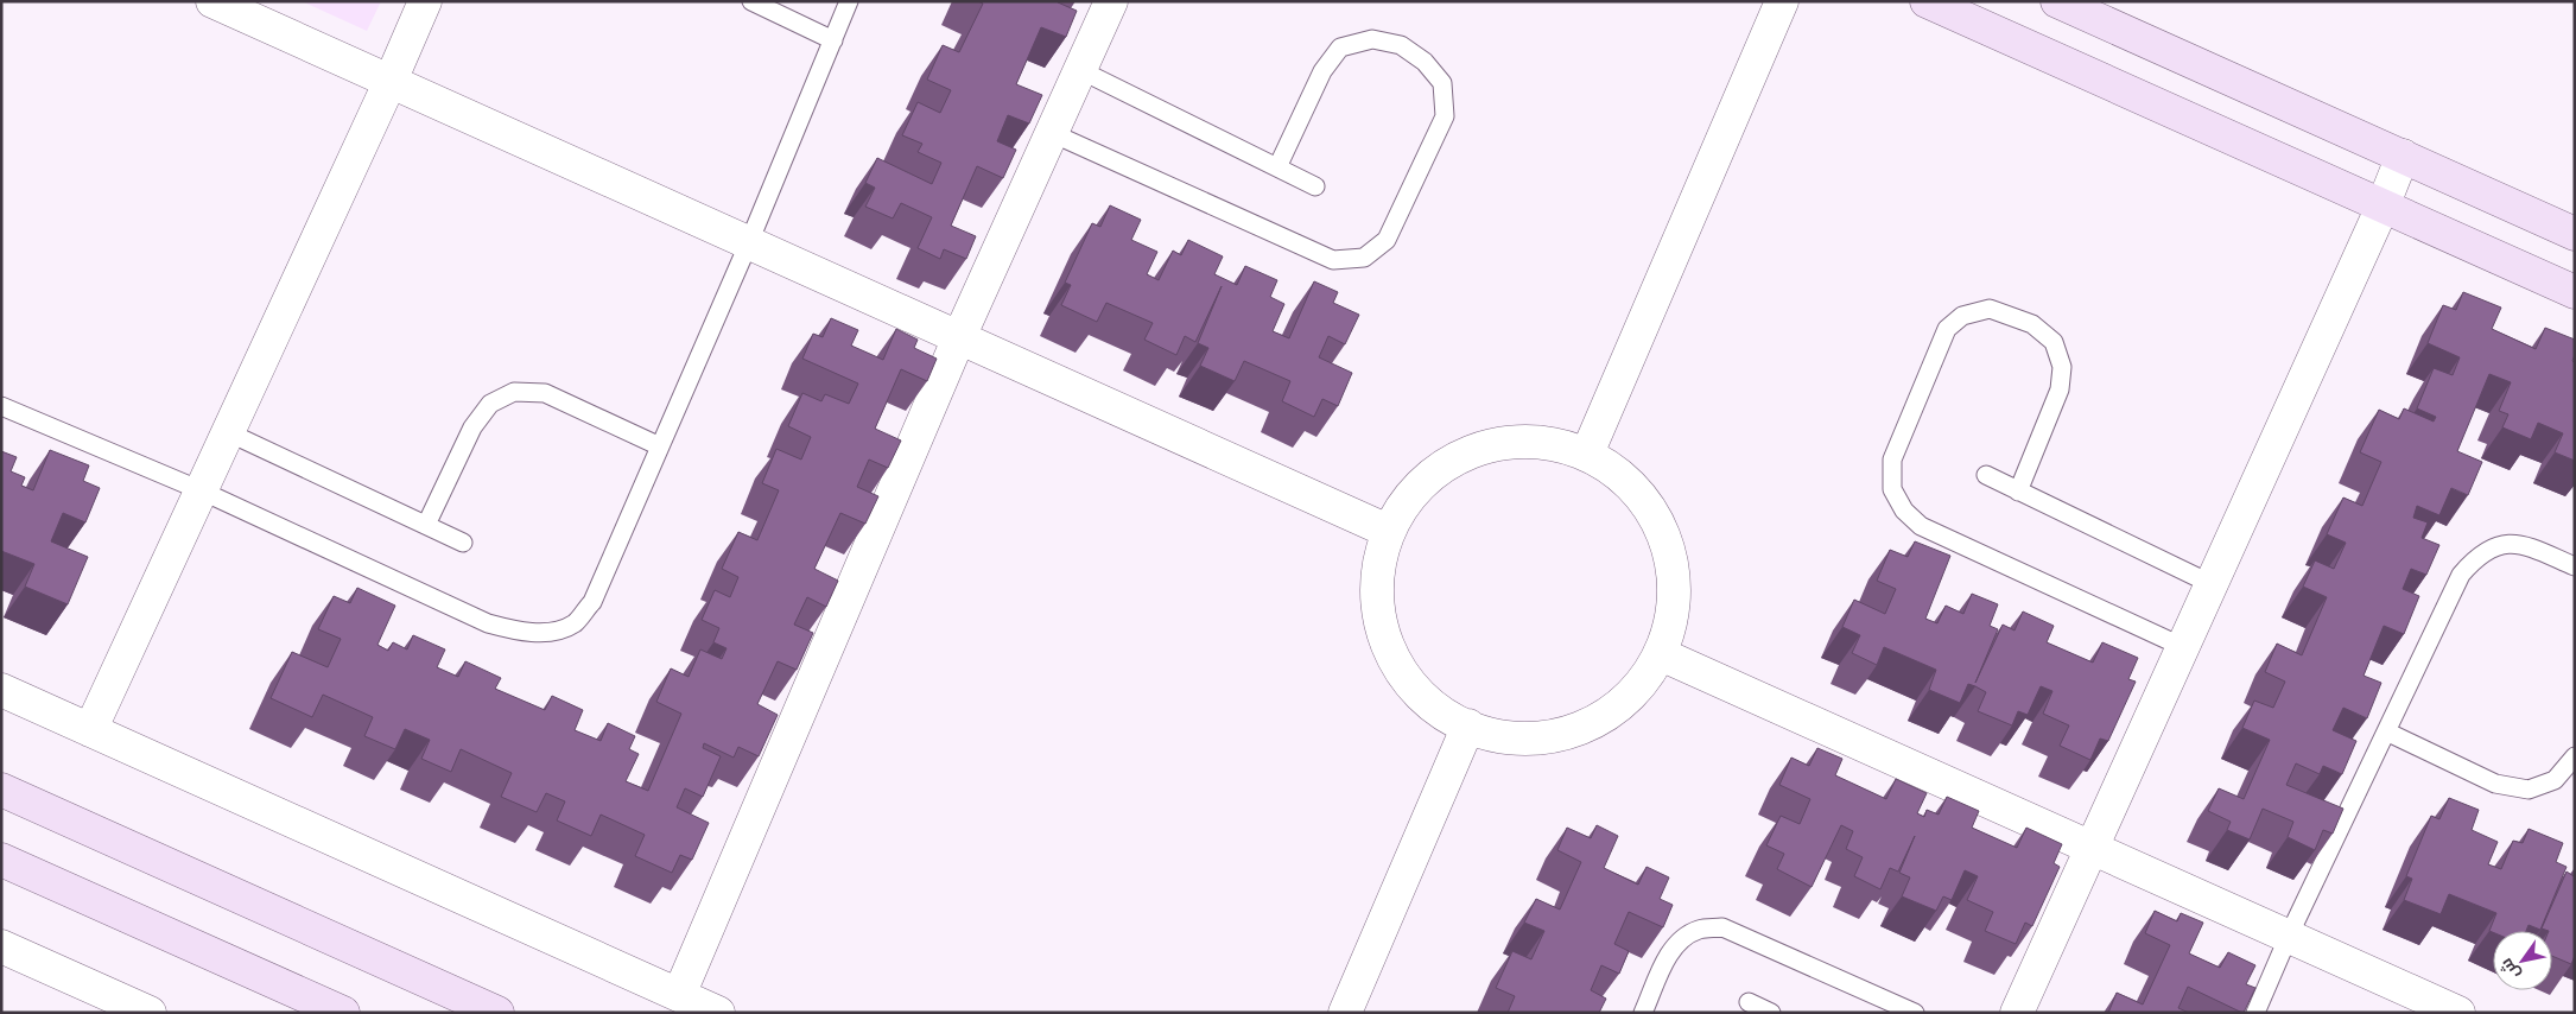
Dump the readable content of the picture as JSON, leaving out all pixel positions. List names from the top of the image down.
{
  "north": "bottom left"
}
